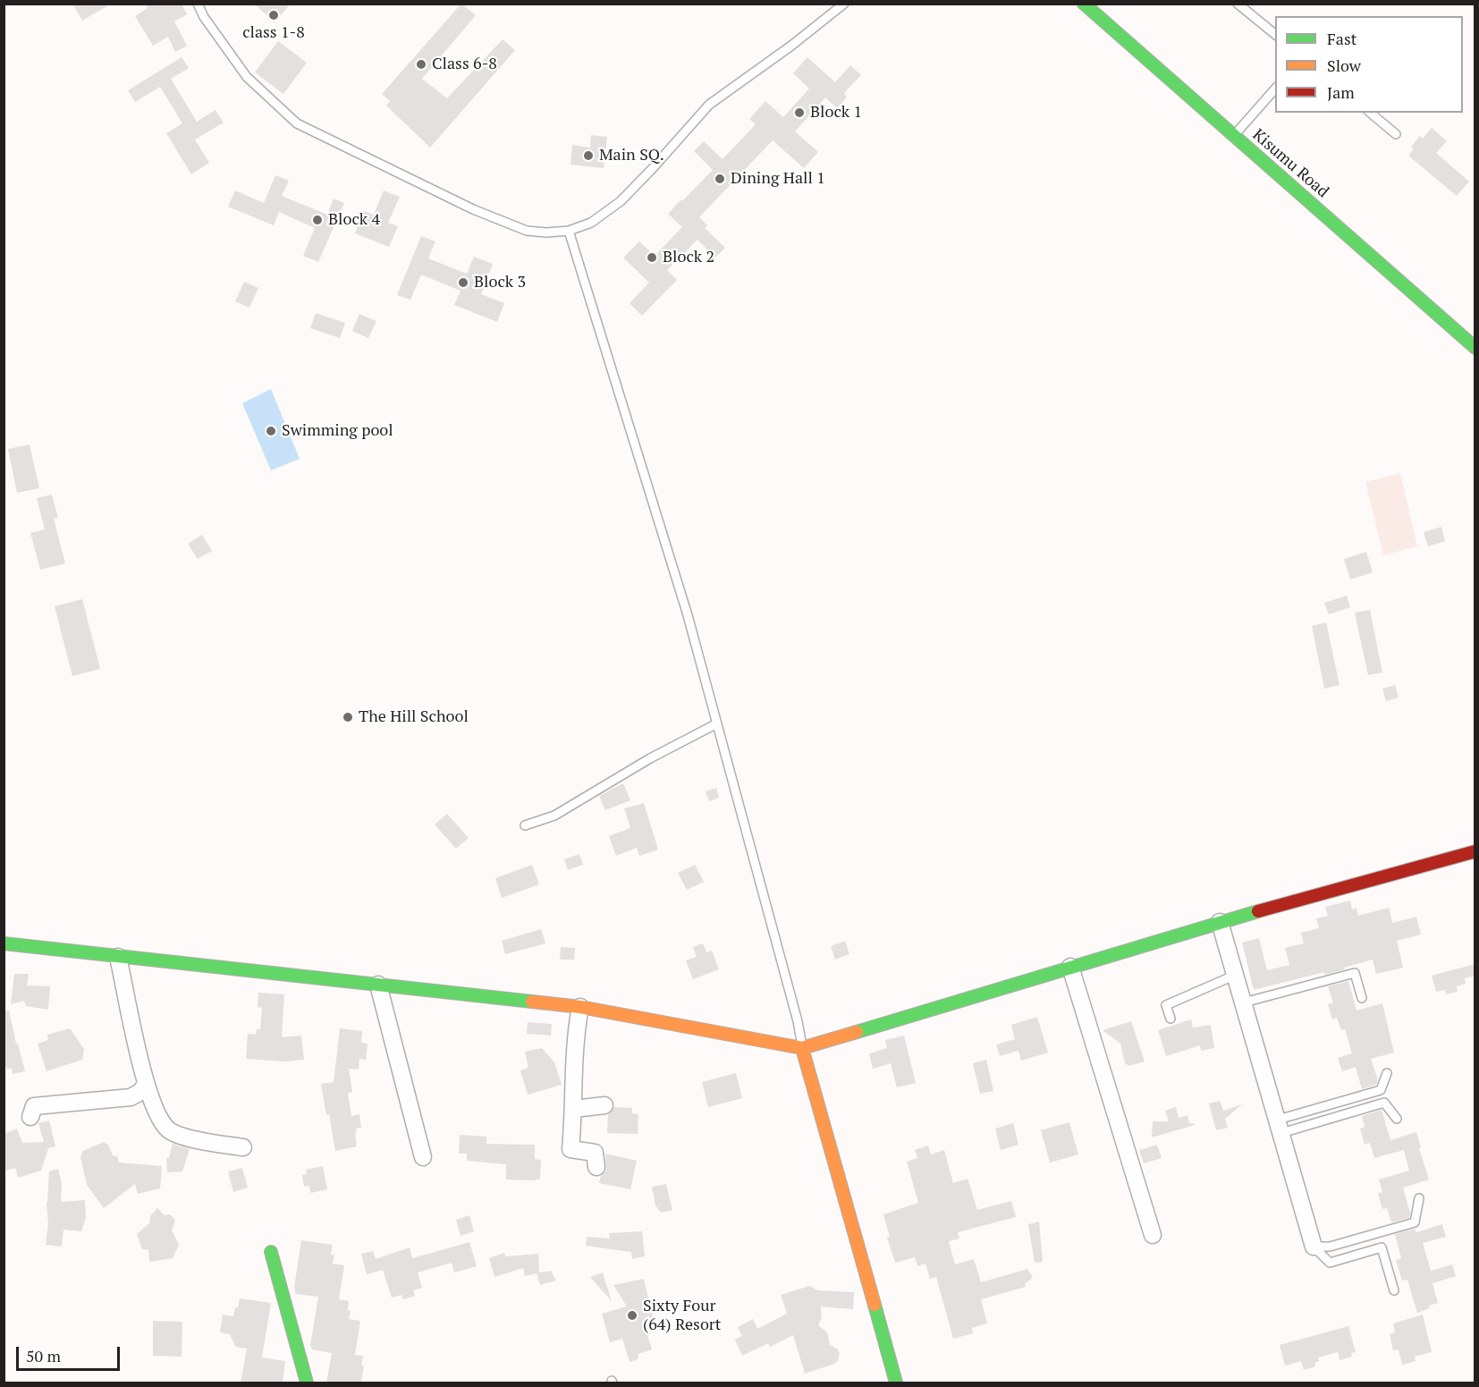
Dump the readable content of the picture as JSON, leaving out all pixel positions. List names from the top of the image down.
{
  "streets": {
    "main road": ["Kisumu Road"]
  },
  "places": [
    "class 1-8",
    "Class 6-8",
    "Block 1",
    "Main SQ.",
    "Dining Hall 1",
    "Block 4",
    "Block 2",
    "Block 3",
    "Swimming pool",
    "The Hill School",
    "Sixty Four (64) Resort"
  ],
  "legend": ["Fast", "Slow", "Jam"],
  "scale_bar": "50 m"
}
